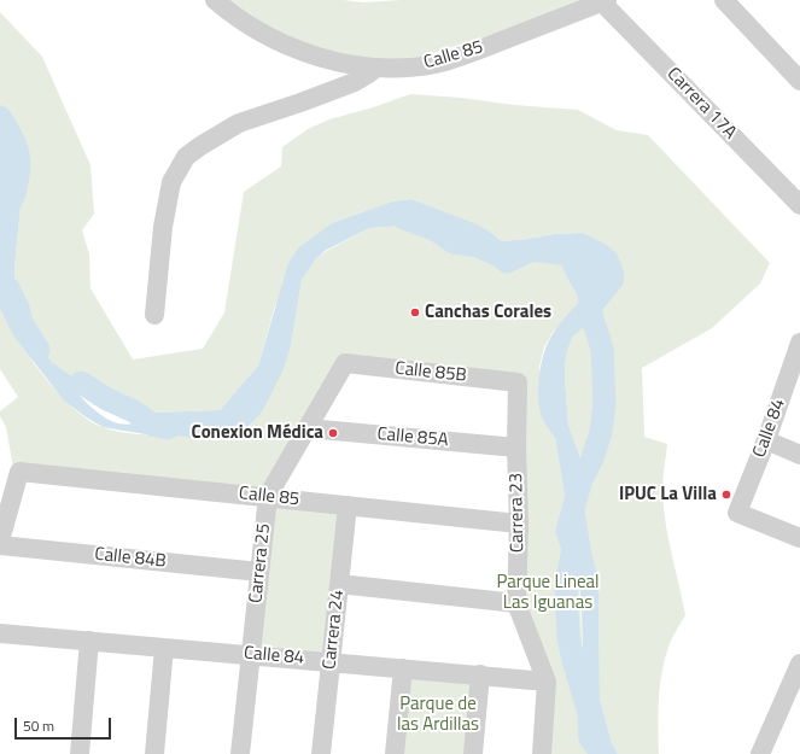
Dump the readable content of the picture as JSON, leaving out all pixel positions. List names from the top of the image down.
{
  "streets": {
    "street": [
      "Calle 85",
      "Carrera 17A",
      "Calle 85B",
      "Calle 84",
      "Calle 85A",
      "Carrera 23",
      "Calle 84B",
      "Carrera 25",
      "Carrera 24"
    ]
  },
  "crossings": [
    ["Calle 85", "Carrera 17A"],
    ["Calle 85", "Carrera 23"],
    ["Calle 85", "Carrera 25"],
    ["Calle 85", "Carrera 24"],
    ["Calle 85B", "Carrera 23"],
    ["Calle 85B", "Carrera 25"],
    ["Calle 84", "Carrera 23"],
    ["Calle 84", "Carrera 25"],
    ["Calle 84", "Carrera 24"],
    ["Calle 85A", "Carrera 23"],
    ["Calle 85A", "Carrera 25"],
    ["Calle 84B", "Carrera 25"]
  ],
  "parks": ["Parque Lineal Las Iguanas", "Parque de las Ardillas"],
  "places": ["Canchas Corales", "Conexion Médica", "IPUC La Villa"],
  "scale_bar": "50 m"
}
